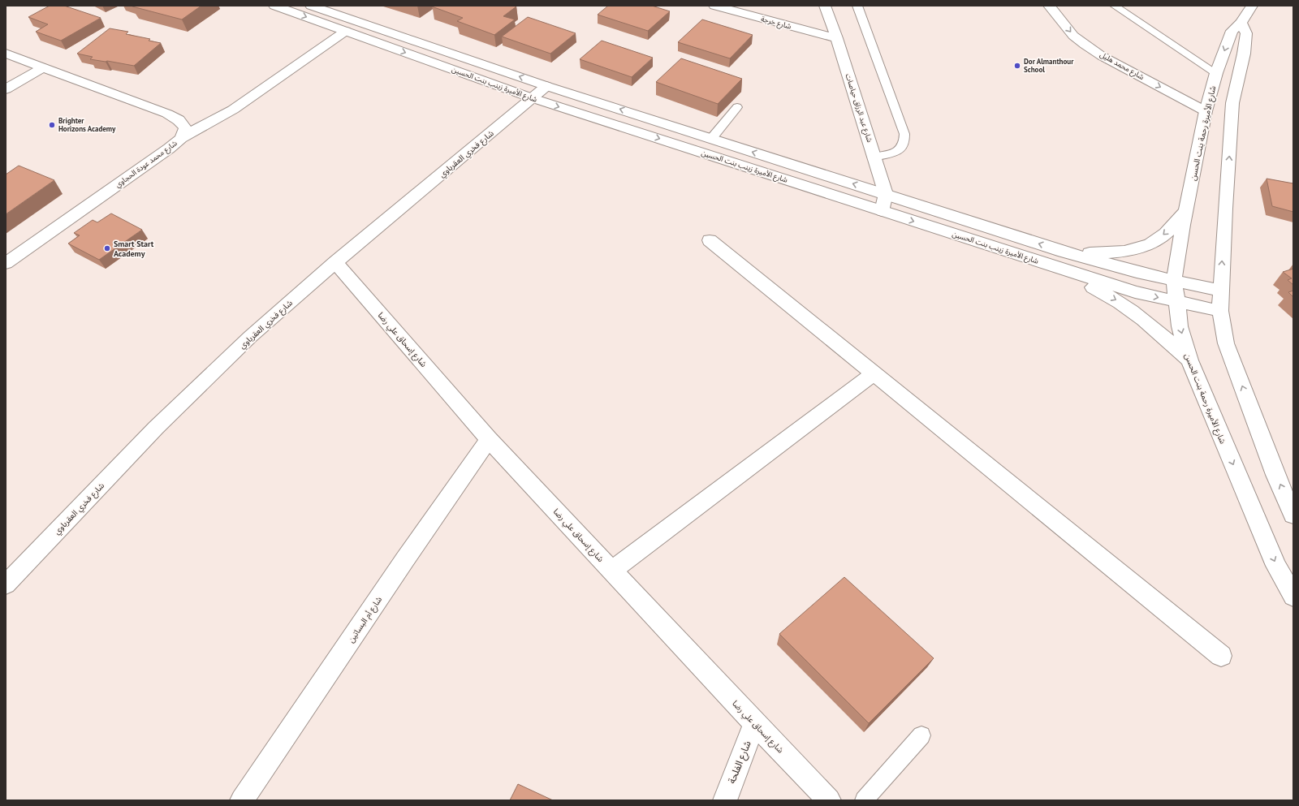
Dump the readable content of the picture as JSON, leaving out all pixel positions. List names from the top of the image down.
{
  "streets": {
    "street": [
      "شارع خرجة",
      "شارع محمد هليل",
      "شارع الأميرة زينب بنت الحسين",
      "شارع عبد الرزاق حياصات",
      "شارع الأميرة رحمة بنت الحسن",
      "شارع فخري العقرباوي",
      "شارع محمد عودة الحجاوي",
      "شارع إسحاق علي رضا",
      "شارع أم البساتين",
      "شارع الفلحة"
    ]
  },
  "crossings": [
    ["شارع خرجة", "شارع عبد الرزاق حياصات"],
    ["شارع محمد هليل", "شارع الأميرة رحمة بنت الحسن"],
    ["شارع الأميرة زينب بنت الحسين", "شارع عبد الرزاق حياصات"],
    ["شارع الأميرة زينب بنت الحسين", "شارع الأميرة رحمة بنت الحسن"],
    ["شارع الأميرة زينب بنت الحسين", "شارع فخري العقرباوي"],
    ["شارع فخري العقرباوي", "شارع إسحاق علي رضا"],
    ["شارع إسحاق علي رضا", "شارع أم البساتين"],
    ["شارع إسحاق علي رضا", "شارع الفلحة"]
  ],
  "one_way": ["شارع محمد هليل"],
  "places": ["Dor Almanthour School", "Brighter Horizons Academy", "Smart Start Academy"]
}
